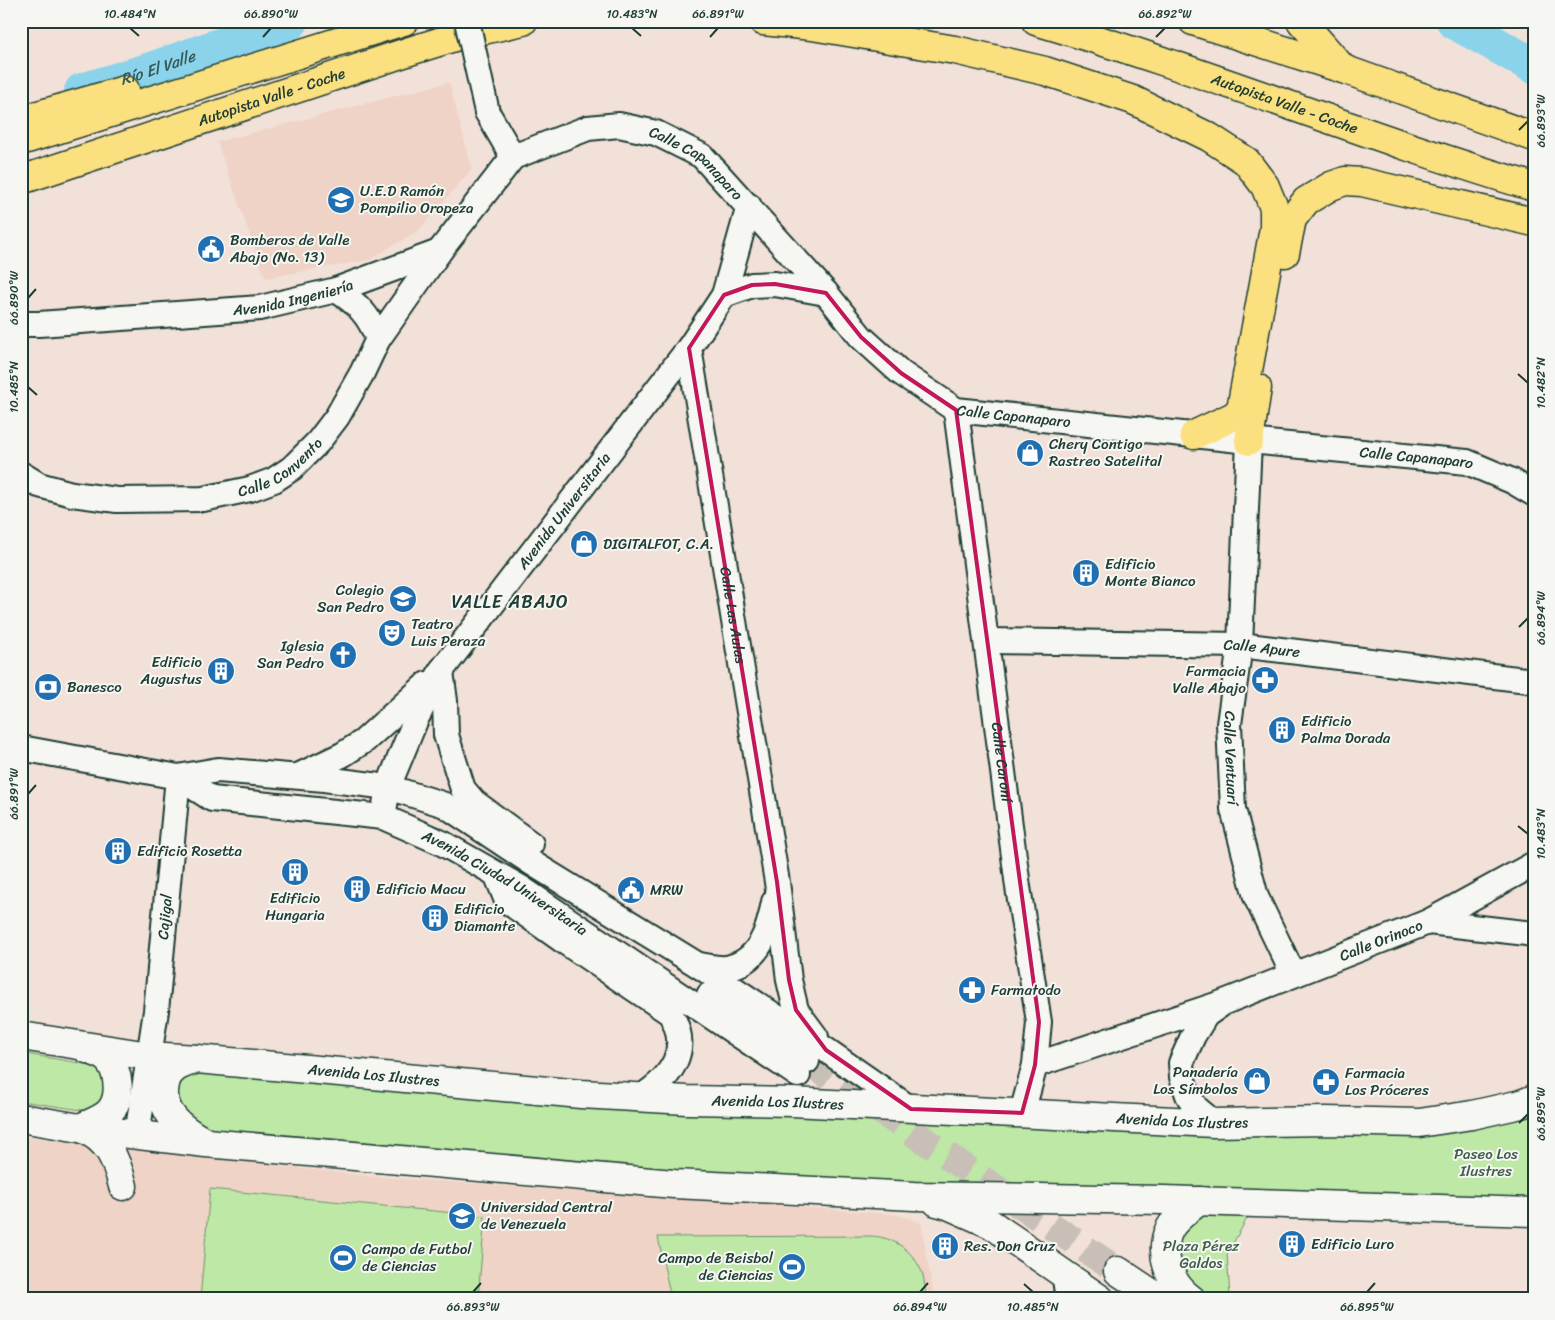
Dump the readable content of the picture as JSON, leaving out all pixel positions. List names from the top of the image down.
{
  "streets": {
    "highway": ["Autopista Valle - Coche"],
    "main road": ["Avenida Los Ilustres"],
    "street": [
      "Calle Capanaparo",
      "Avenida Ingeniería",
      "Calle Convento",
      "Avenida Universitaria",
      "Calle Las Aulas",
      "Calle Apure",
      "Calle Ventuarí",
      "Calle Caroní",
      "Avenida Ciudad Universitaria",
      "Cajigal",
      "Calle Orinoco"
    ]
  },
  "crossings": [
    ["Calle Capanaparo", "Avenida Universitaria"],
    ["Calle Capanaparo", "Calle Ventuarí"],
    ["Calle Capanaparo", "Calle Caroní"],
    ["Avenida Ingeniería", "Calle Convento"],
    ["Avenida Universitaria", "Calle Las Aulas"],
    ["Avenida Universitaria", "Avenida Ciudad Universitaria"],
    ["Calle Las Aulas", "Avenida Ciudad Universitaria"],
    ["Calle Apure", "Calle Ventuarí"],
    ["Calle Apure", "Calle Caroní"],
    ["Calle Ventuarí", "Calle Orinoco"],
    ["Calle Caroní", "Calle Orinoco"],
    ["Calle Caroní", "Avenida Los Ilustres"],
    ["Avenida Ciudad Universitaria", "Cajigal"],
    ["Avenida Ciudad Universitaria", "Avenida Los Ilustres"],
    ["Cajigal", "Avenida Los Ilustres"],
    ["Calle Orinoco", "Avenida Los Ilustres"]
  ],
  "districts": ["VALLE ABAJO"],
  "water": ["Río El Valle"],
  "parks": ["Paseo Los Ilustres", "Plaza Pérez Galdos"],
  "places": {
    "school or university": ["U.E.D Ramón Pompilio Oropeza", "Colegio San Pedro", "Universidad Central de Venezuela"],
    "public building": ["Bomberos de Valle Abajo (No. 13)", "MRW"],
    "shop": ["Chery Contigo Rastreo Satelital", "DIGITALFOT, C.A.", "Panadería Los Símbolos"],
    "building": [
      "Edificio Monte Bianco",
      "Edificio Augustus",
      "Edificio Palma Dorada",
      "Edificio Rosetta",
      "Edificio Hungaria",
      "Edificio Macu",
      "Edificio Diamante",
      "Edificio Luro",
      "Res. Don Cruz"
    ],
    "theatre": ["Teatro Luis Peraza"],
    "church": ["Iglesia San Pedro"],
    "pharmacy": ["Farmacia Valle Abajo", "Farmatodo", "Farmacia Los Próceres"],
    "bank": ["Banesco"],
    "sports": ["Campo de Futbol de Ciencias", "Campo de Beisbol de Ciencias"]
  },
  "coordinates": [
    "10.484°N",
    "66.890°W",
    "10.483°N",
    "66.891°W",
    "66.892°W",
    "66.893°W",
    "10.482°N",
    "10.485°N",
    "66.894°W",
    "66.895°W"
  ]
}
